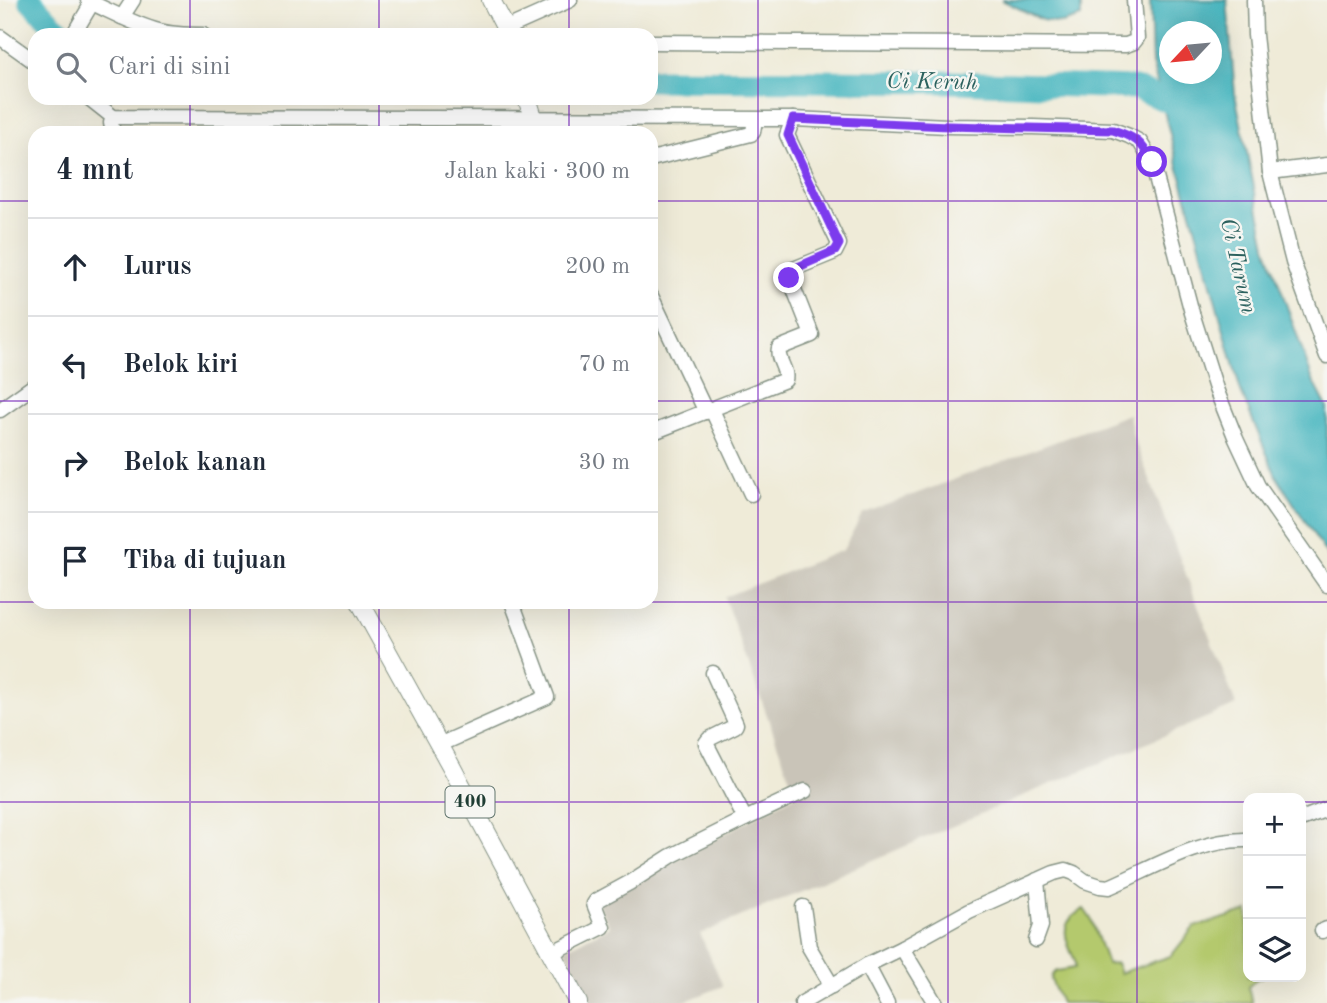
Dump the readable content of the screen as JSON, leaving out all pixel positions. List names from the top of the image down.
{
  "streets": {
    "main road": ["400"]
  },
  "water": ["Ci Keruh", "Ci Tarum"],
  "north": "bottom left",
  "page": {
    "search": "Cari di sini",
    "heading": ["4 mnt", "Jalan kaki · 300 m"],
    "list": [
      ["Lurus", "200 m"],
      ["Belok kiri", "70 m"],
      ["Belok kanan", "30 m"],
      "Tiba di tujuan"
    ],
    "map_buttons": ["+", "−"]
  }
}
